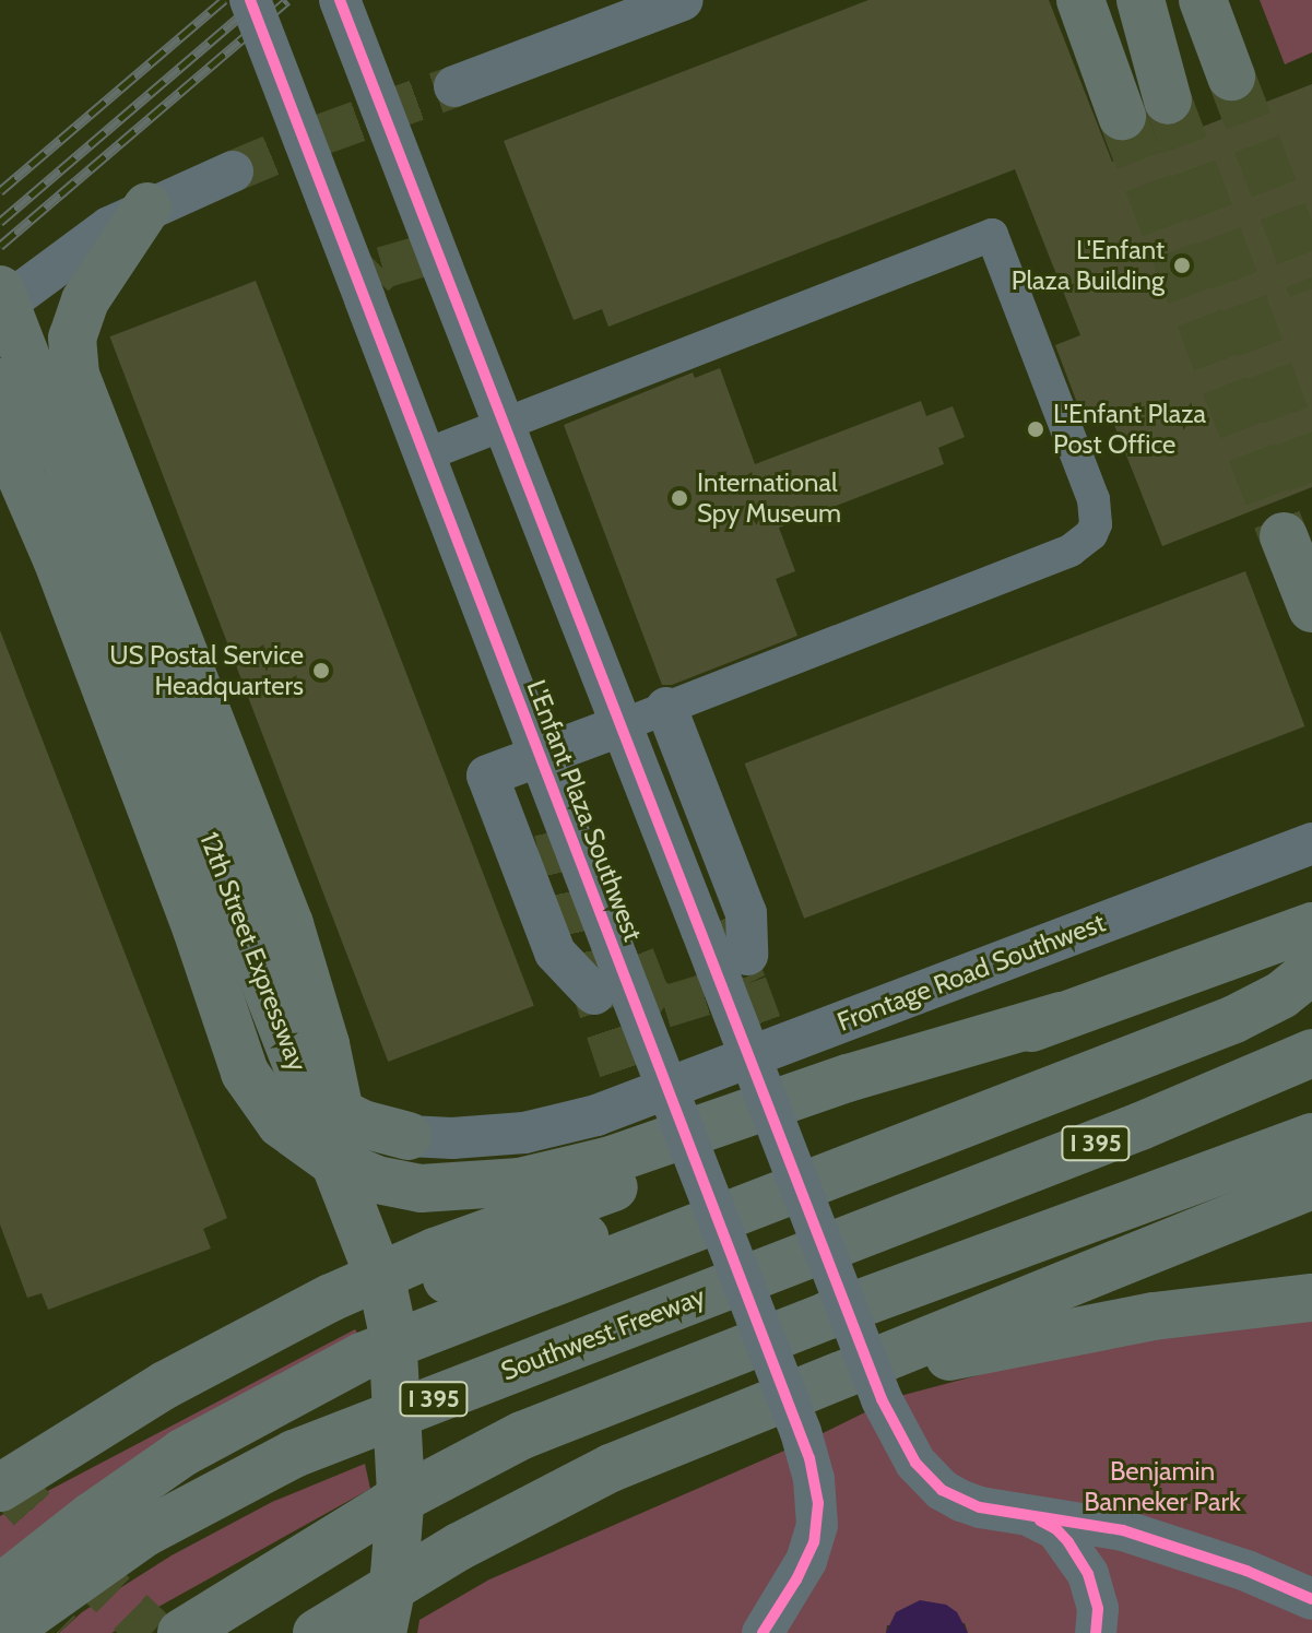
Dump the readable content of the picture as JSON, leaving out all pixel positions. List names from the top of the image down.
{
  "streets": {
    "highway": ["12th Street Expressway", "I 395", "Southwest Freeway"],
    "street": ["L'Enfant Plaza Southwest", "Frontage Road Southwest"]
  },
  "parks": ["Benjamin Banneker Park"],
  "places": [
    "L'Enfant Plaza Building",
    "L'Enfant Plaza Post Office",
    "International Spy Museum",
    "US Postal Service Headquarters"
  ]
}
